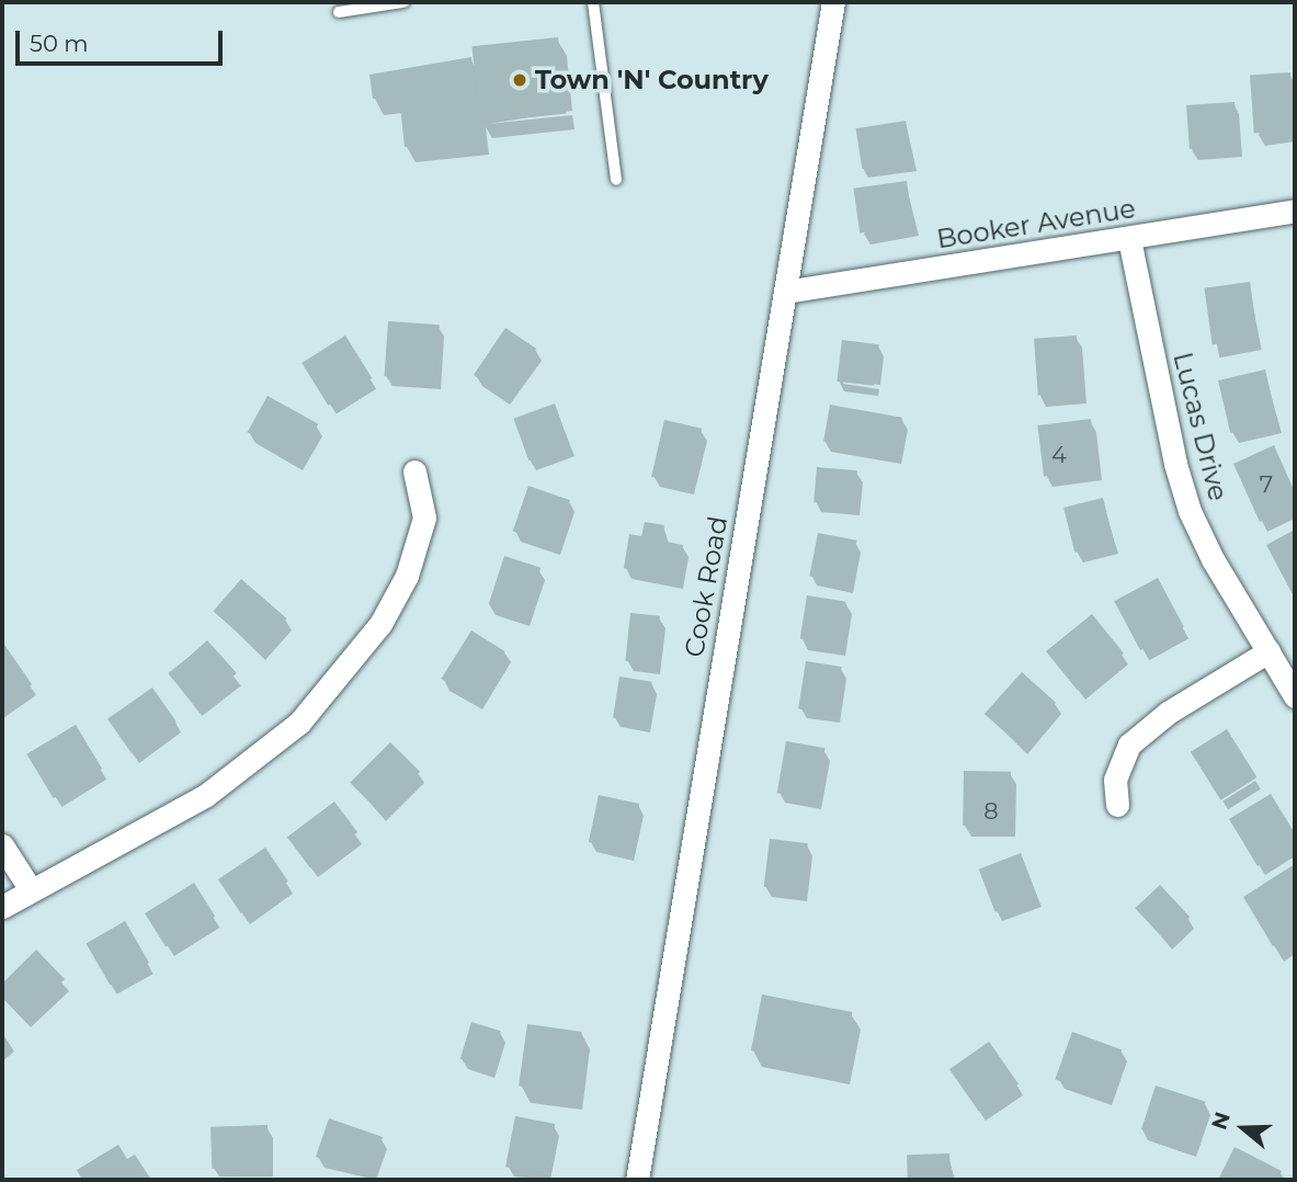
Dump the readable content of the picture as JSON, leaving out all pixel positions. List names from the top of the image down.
{
  "streets": {
    "street": ["Booker Avenue", "Lucas Drive", "Cook Road"]
  },
  "crossings": [
    ["Booker Avenue", "Lucas Drive"],
    ["Booker Avenue", "Cook Road"]
  ],
  "places": ["Town 'N' Country"],
  "house_numbers": ["4", "7", "8"],
  "scale_bar": "50 m",
  "north": "left"
}
